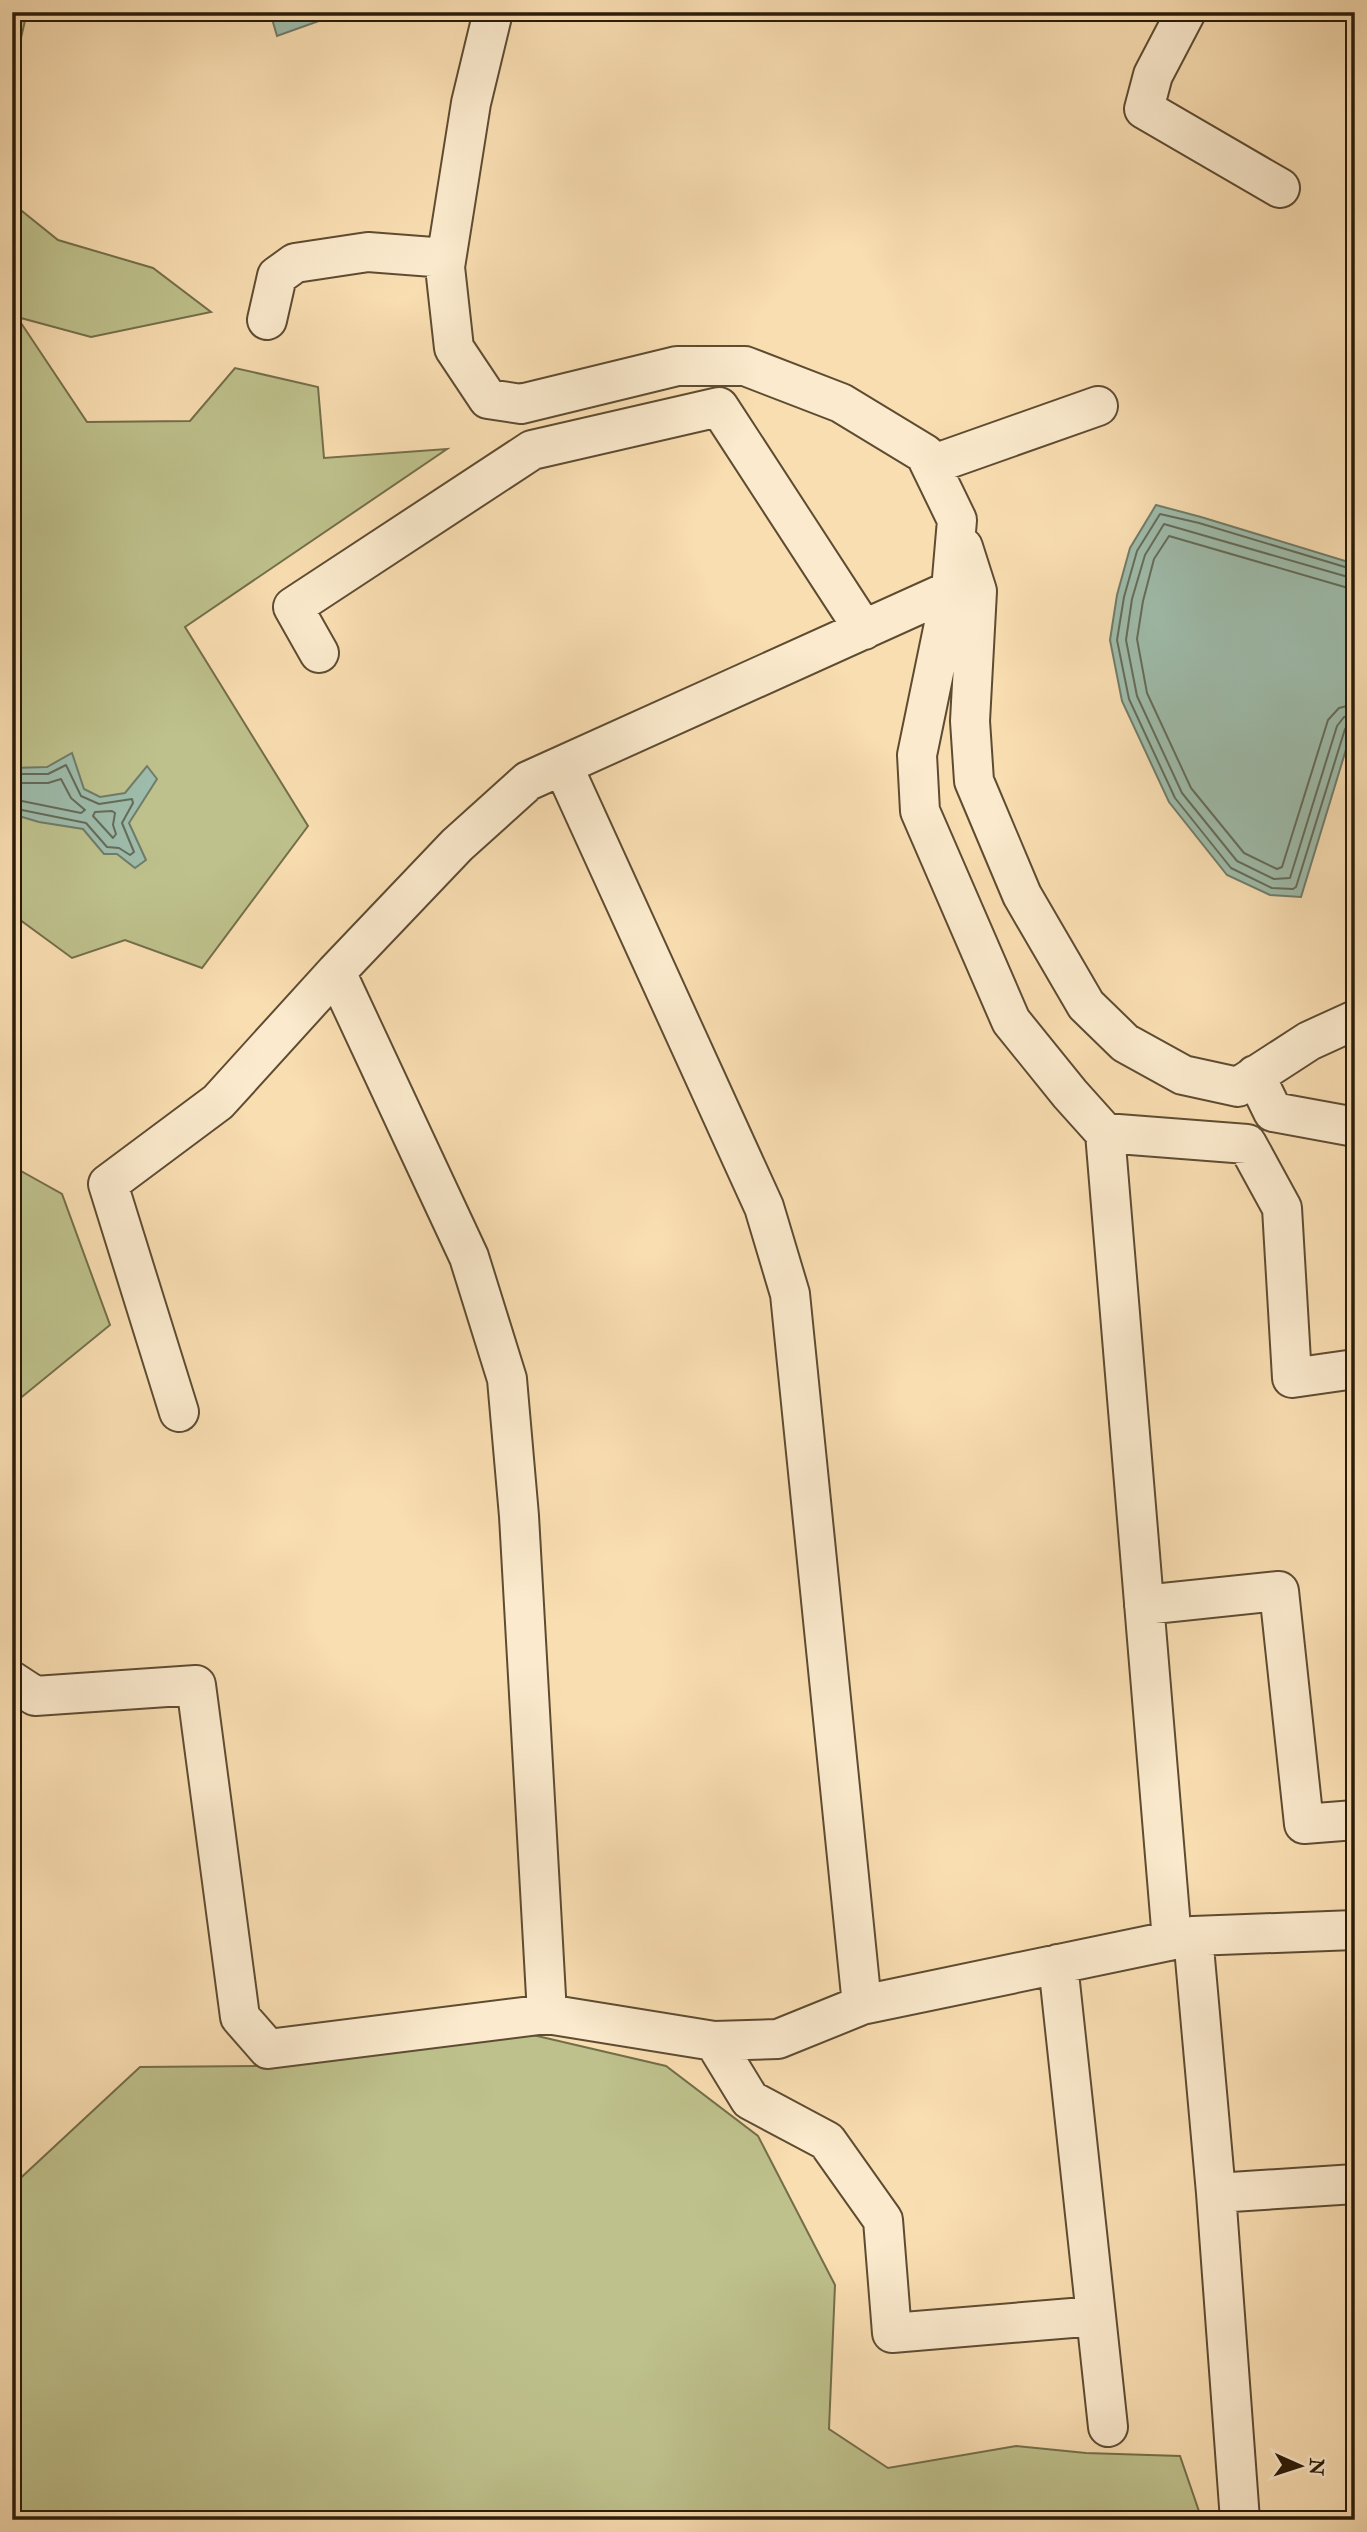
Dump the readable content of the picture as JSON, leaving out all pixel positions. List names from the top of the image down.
{
  "north": "right"
}
